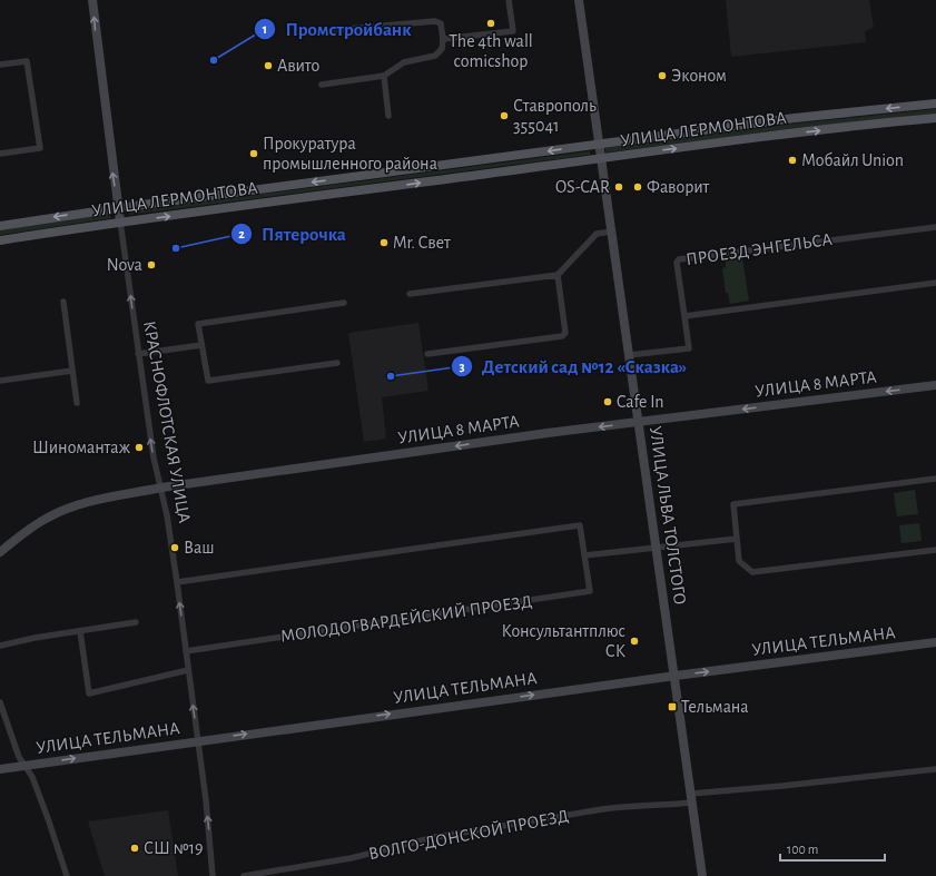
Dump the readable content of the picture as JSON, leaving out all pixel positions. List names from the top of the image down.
{
  "streets": {
    "main road": ["УЛИЦА ЛЕРМОНТОВА"],
    "street": [
      "ПРОЕЗД ЭНГЕЛЬСА",
      "УЛИЦА 8 МАРТА",
      "КРАСНОФЛОТСКАЯ УЛИЦА",
      "УЛИЦА ЛЬВА ТОЛСТОГО",
      "МОЛОДОГВАРДЕЙСКИЙ ПРОЕЗД",
      "УЛИЦА ТЕЛЬМАНА",
      "ВОЛГО-ДОНСКОЙ ПРОЕЗД"
    ]
  },
  "crossings": [
    ["УЛИЦА ЛЕРМОНТОВА", "КРАСНОФЛОТСКАЯ УЛИЦА"],
    ["УЛИЦА ЛЕРМОНТОВА", "УЛИЦА ЛЬВА ТОЛСТОГО"],
    ["УЛИЦА 8 МАРТА", "КРАСНОФЛОТСКАЯ УЛИЦА"],
    ["УЛИЦА 8 МАРТА", "УЛИЦА ЛЬВА ТОЛСТОГО"],
    ["КРАСНОФЛОТСКАЯ УЛИЦА", "МОЛОДОГВАРДЕЙСКИЙ ПРОЕЗД"],
    ["КРАСНОФЛОТСКАЯ УЛИЦА", "УЛИЦА ТЕЛЬМАНА"],
    ["УЛИЦА ЛЬВА ТОЛСТОГО", "УЛИЦА ТЕЛЬМАНА"],
    ["УЛИЦА ЛЬВА ТОЛСТОГО", "ВОЛГО-ДОНСКОЙ ПРОЕЗД"]
  ],
  "one_way": ["УЛИЦА 8 МАРТА", "КРАСНОФЛОТСКАЯ УЛИЦА", "УЛИЦА ТЕЛЬМАНА"],
  "places": {
    "other": [
      "The 4th wall comicshop",
      "Промстройбанк",
      "Авито",
      "Эконом",
      "Ставрополь 355041",
      "Прокуратура промышленного района",
      "Мобайл Union",
      "OS-CAR",
      "Фаворит",
      "Mr. Свет",
      "Пятерочка",
      "Nova",
      "Детский сад №12 «Сказка»",
      "Cafe In",
      "Шиномантаж",
      "Ваш",
      "Консультантплюс СК",
      "СШ №19"
    ],
    "transit": ["Тельмана"]
  },
  "scale_bar": "100 m"
}
